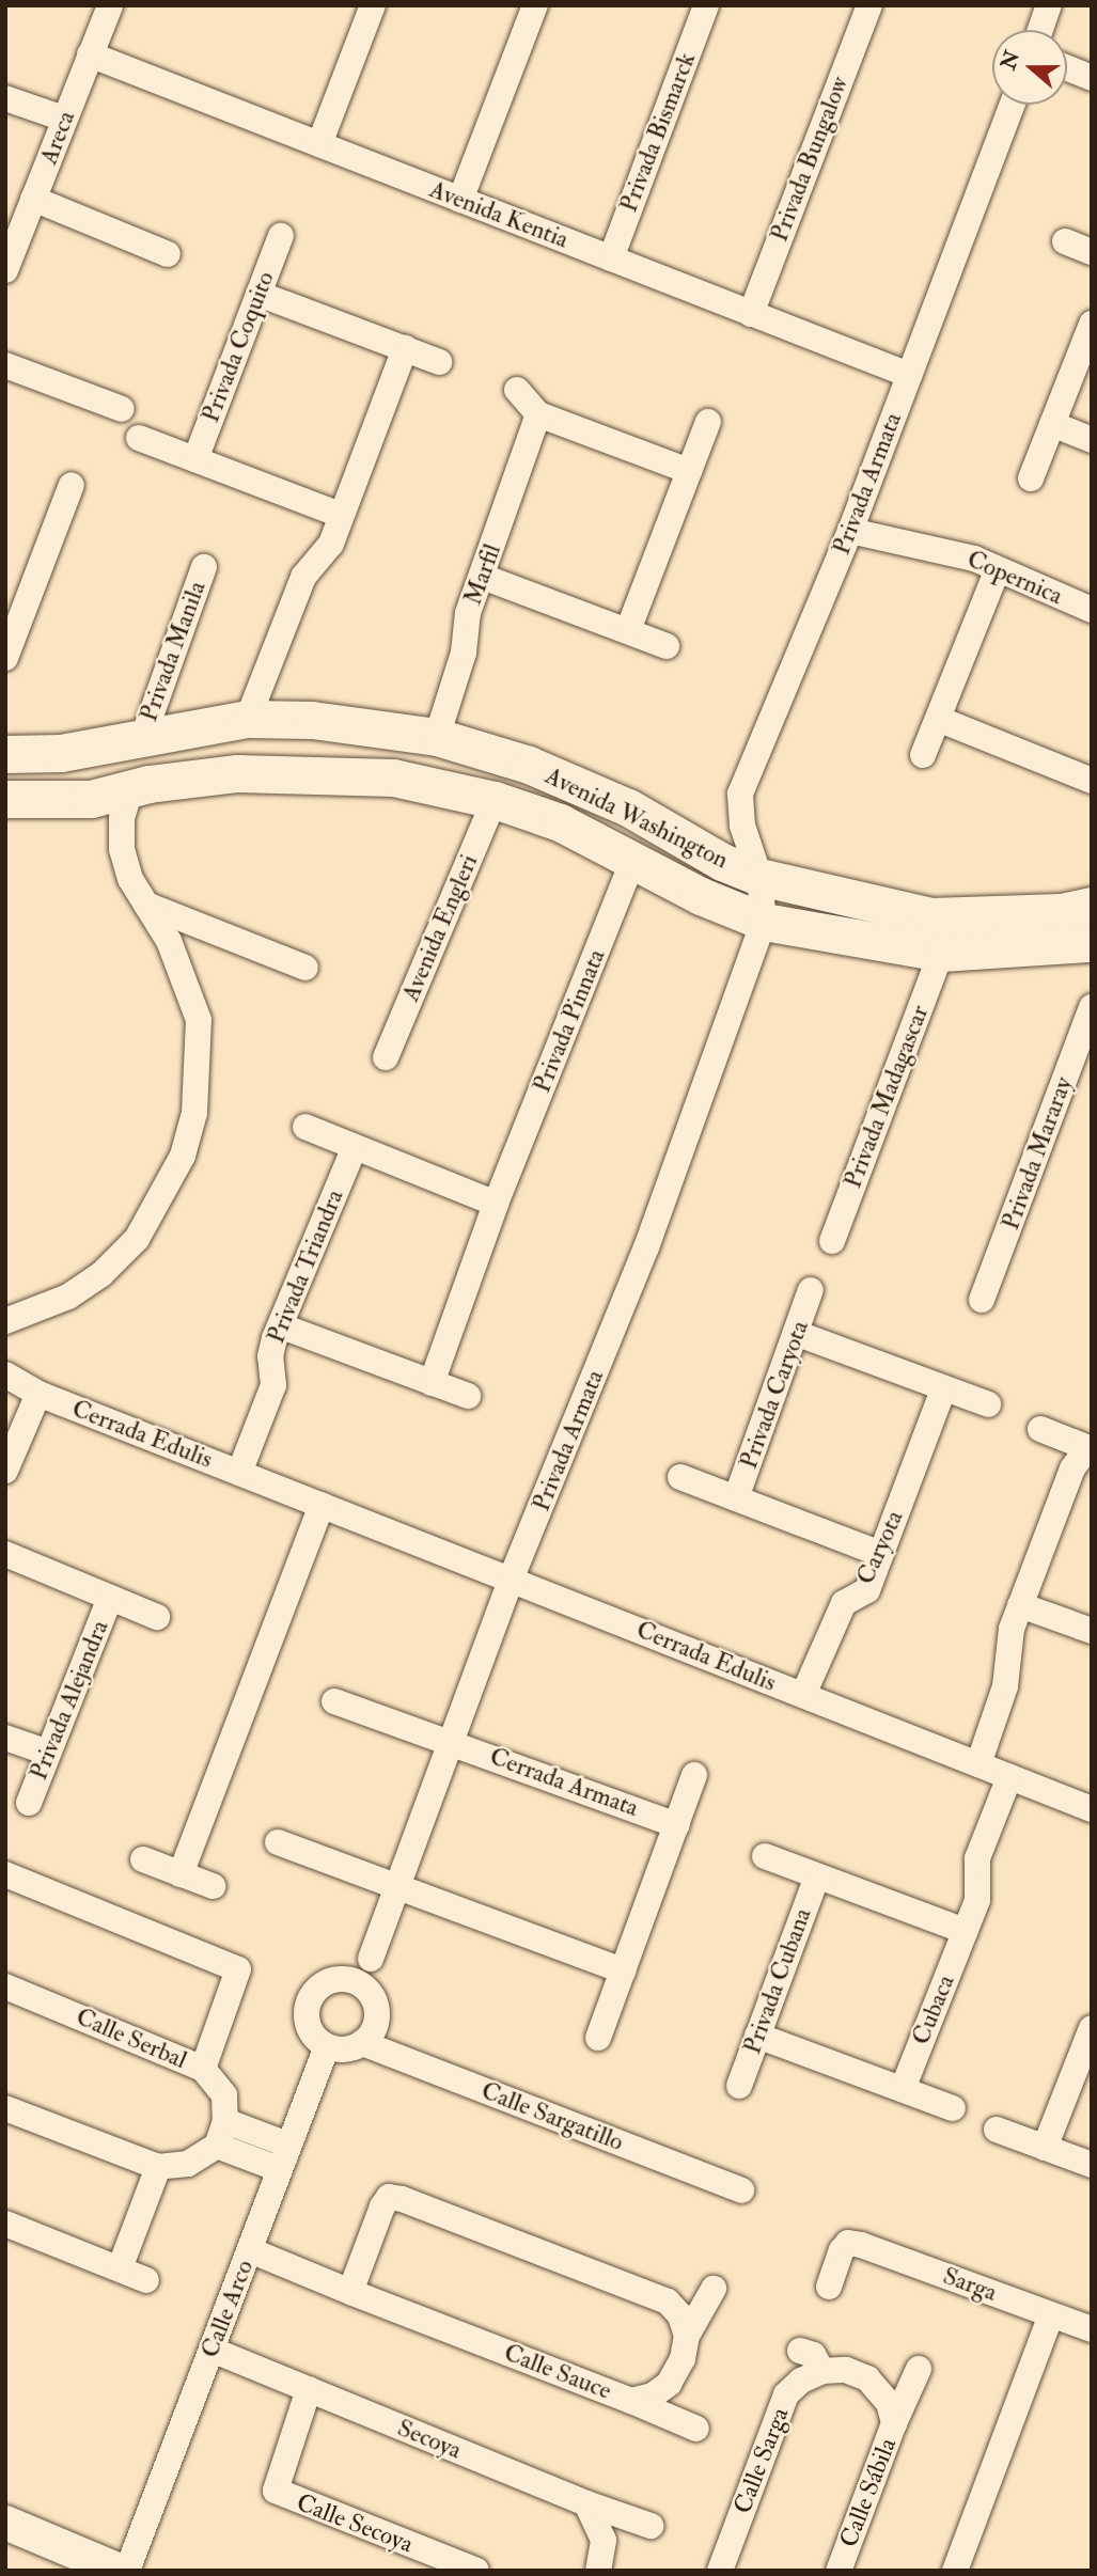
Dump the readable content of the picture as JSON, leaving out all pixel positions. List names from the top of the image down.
{
  "streets": {
    "main road": ["Avenida Washington"],
    "street": [
      "Privada Bismarck",
      "Areca",
      "Privada Bungalow",
      "Avenida Kentia",
      "Privada Coquito",
      "Privada Armata",
      "Marfil",
      "Copernica",
      "Privada Manila",
      "Avenida Engleri",
      "Privada Pinnata",
      "Privada Madagascar",
      "Privada Mararay",
      "Privada Triandra",
      "Privada Caryota",
      "Cerrada Edulis",
      "Caryota",
      "Privada Alejandra",
      "Cerrada Armata",
      "Privada Cubana",
      "Cubaca",
      "Calle Serbal",
      "Calle Sargatillo",
      "Sarga",
      "Calle Arco",
      "Calle Sauce",
      "Secoya",
      "Calle Sarga",
      "Calle Sábila",
      "Calle Secoya"
    ]
  },
  "crossings": [
    ["Privada Bismarck", "Avenida Kentia"],
    ["Areca", "Avenida Kentia"],
    ["Privada Bungalow", "Avenida Kentia"],
    ["Avenida Kentia", "Privada Armata"],
    ["Privada Armata", "Copernica"],
    ["Privada Armata", "Avenida Washington"],
    ["Privada Armata", "Cerrada Edulis"],
    ["Privada Armata", "Cerrada Armata"],
    ["Marfil", "Avenida Washington"],
    ["Privada Manila", "Avenida Washington"],
    ["Avenida Washington", "Avenida Engleri"],
    ["Avenida Washington", "Privada Pinnata"],
    ["Avenida Washington", "Privada Madagascar"],
    ["Privada Triandra", "Cerrada Edulis"],
    ["Cerrada Edulis", "Caryota"],
    ["Cerrada Edulis", "Cubaca"],
    ["Calle Sargatillo", "Calle Arco"],
    ["Calle Arco", "Calle Sauce"],
    ["Calle Arco", "Secoya"],
    ["Secoya", "Calle Secoya"],
    ["Calle Sarga", "Calle Sábila"]
  ],
  "north": "left"
}
